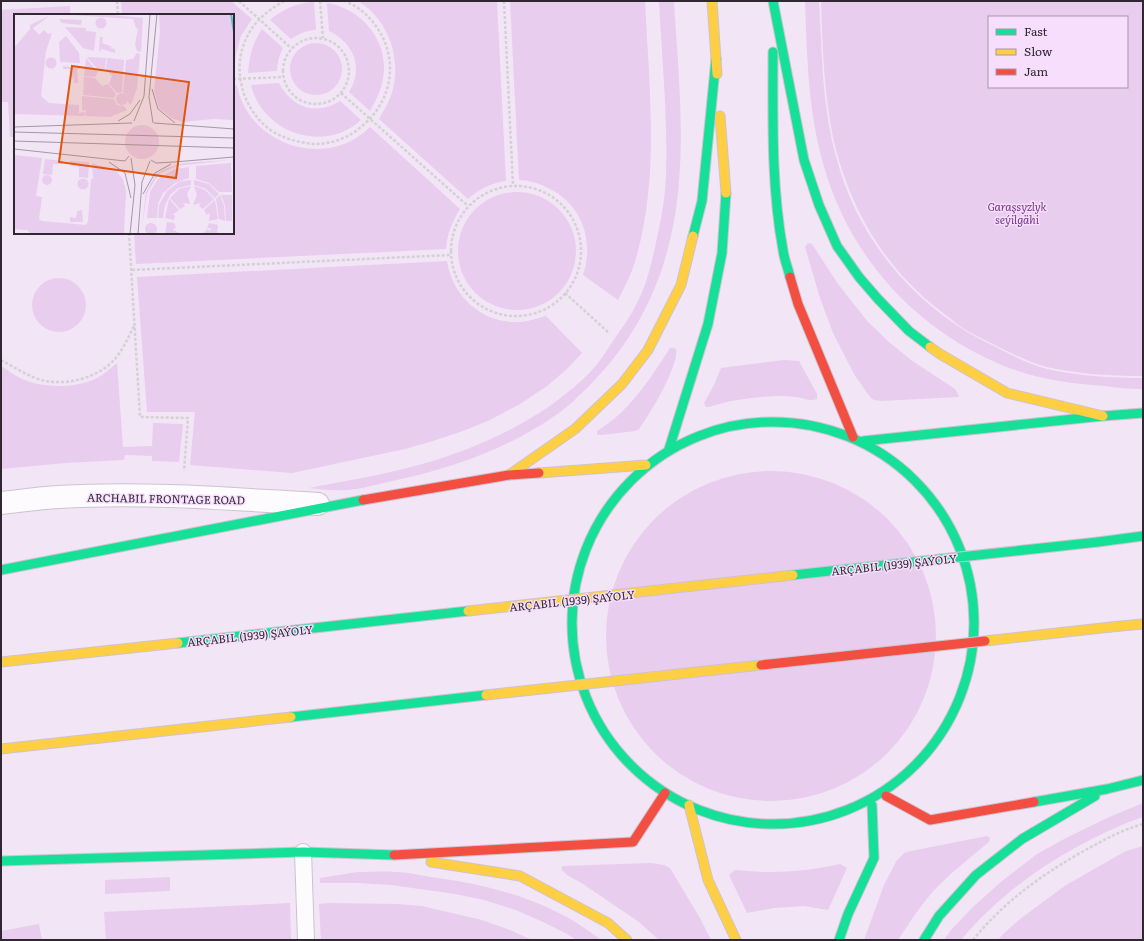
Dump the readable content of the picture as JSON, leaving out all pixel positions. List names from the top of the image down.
{
  "streets": {
    "main road": ["ARÇABIL (1939) ŞAÝOLY"],
    "street": ["ARCHABIL FRONTAGE ROAD"]
  },
  "parks": ["Garaşsyzlyk seýilgähi"],
  "legend": ["Fast", "Slow", "Jam"]
}
